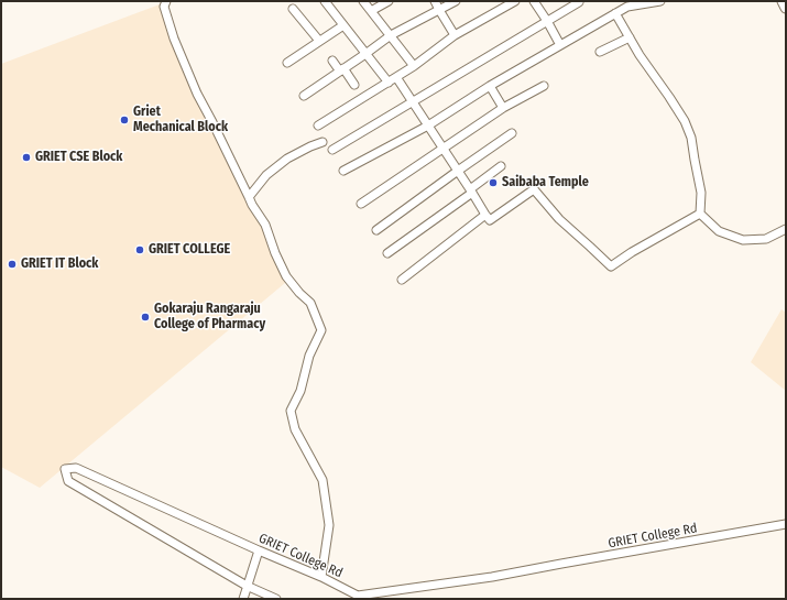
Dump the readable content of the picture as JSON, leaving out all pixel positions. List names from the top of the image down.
{
  "streets": {
    "street": ["GRIET College Rd"]
  },
  "places": [
    "Griet Mechanical Block",
    "GRIET CSE Block",
    "Saibaba Temple",
    "GRIET COLLEGE",
    "GRIET IT Block",
    "Gokaraju Rangaraju College of Pharmacy"
  ]
}
